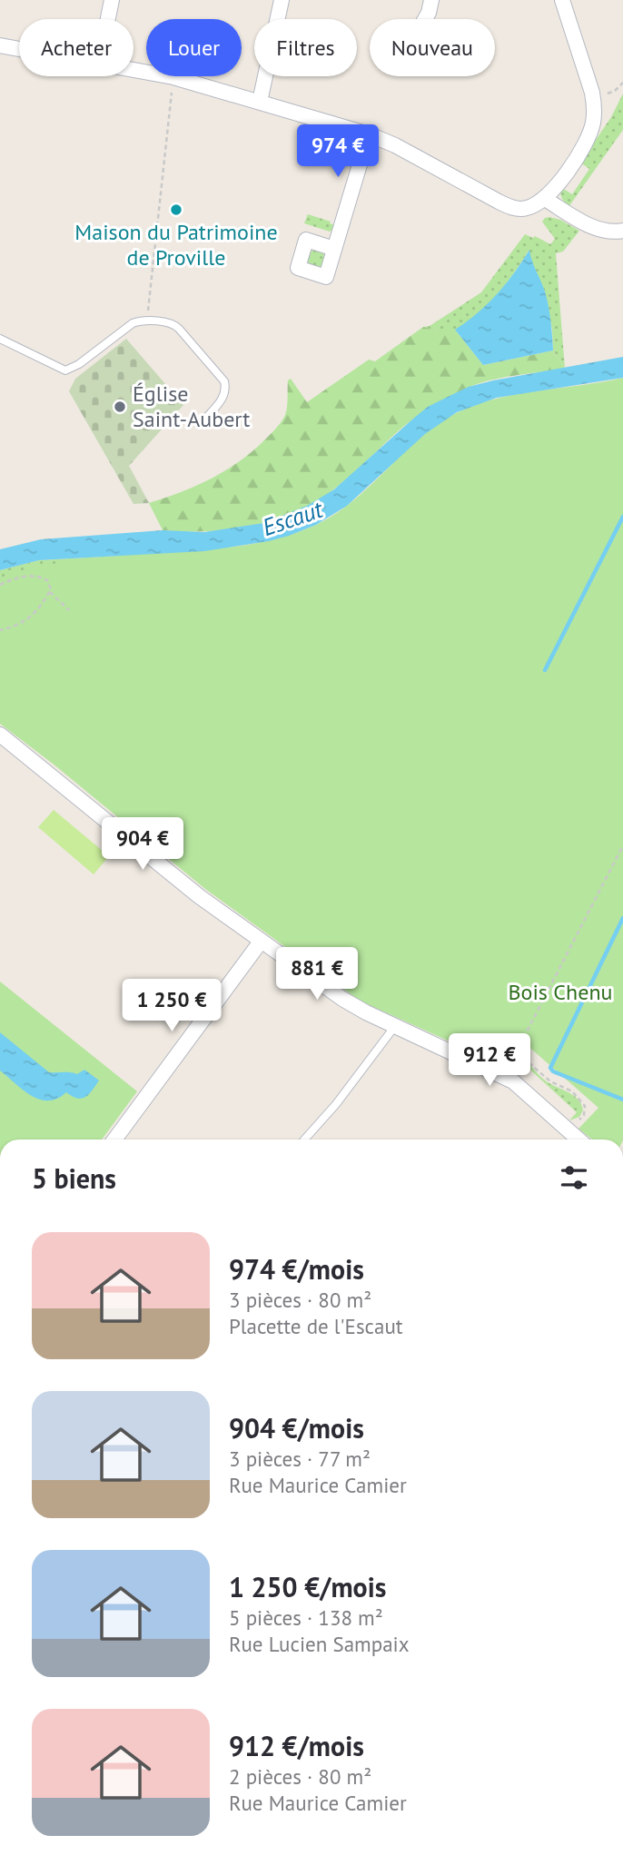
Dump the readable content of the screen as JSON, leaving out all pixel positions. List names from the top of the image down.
{
  "water": ["Escaut"],
  "parks": ["Bois Chenu"],
  "places": ["Maison du Patrimoine de Proville", "Église Saint-Aubert"],
  "page": {
    "chip": [
      "Acheter",
      "Louer",
      "Filtres",
      "Nouveau"
    ],
    "price": [
      "974 €",
      "904 €",
      "881 €",
      "1 250 €",
      "912 €"
    ],
    "heading": "5 biens",
    "list": [
      {
        "name": "974 €/mois",
        "note": "3 pièces · 80 m² · Placette de l'Escaut"
      },
      {
        "name": "904 €/mois",
        "note": "3 pièces · 77 m² · Rue Maurice Camier"
      },
      {
        "name": "1 250 €/mois",
        "note": "5 pièces · 138 m² · Rue Lucien Sampaix"
      },
      {
        "name": "912 €/mois",
        "note": "2 pièces · 80 m² · Rue Maurice Camier"
      }
    ]
  }
}
